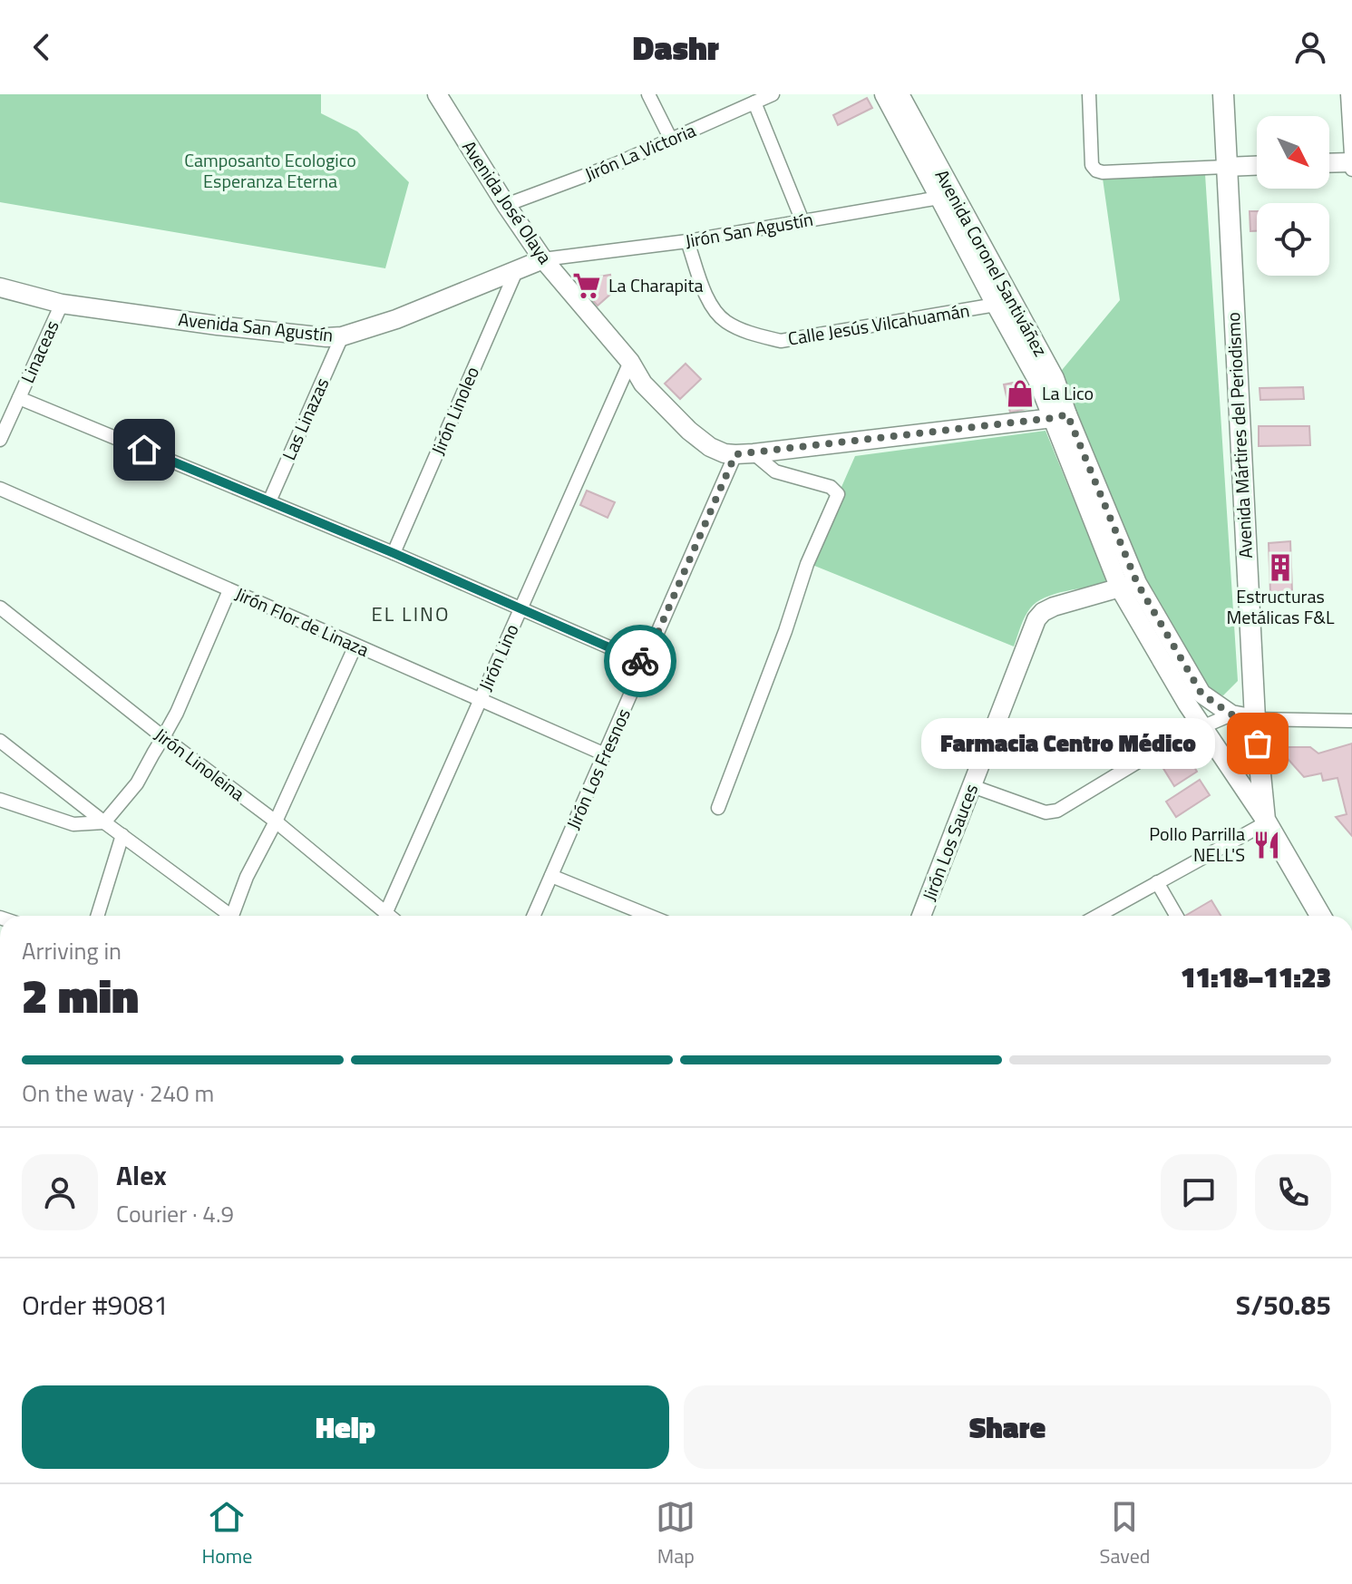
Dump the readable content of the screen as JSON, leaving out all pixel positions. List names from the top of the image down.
{
  "streets": {
    "main road": ["Avenida Mártires del Periodismo"],
    "street": [
      "Jirón La Victoria",
      "Avenida José Olaya",
      "Jirón San Agustín",
      "Avenida Coronel Santiváñez",
      "Calle Jesús Vilcahuamán",
      "Avenida San Agustín",
      "Linaceas",
      "Jirón Linoleo",
      "Las Linazas",
      "Jirón Flor de Linaza",
      "Jirón Lino",
      "Jirón Linoleina",
      "Jirón Los Fresnos",
      "Jirón Los Sauces"
    ]
  },
  "crossings": [
    ["Jirón La Victoria", "Avenida José Olaya"],
    ["Avenida José Olaya", "Jirón San Agustín"],
    ["Avenida José Olaya", "Avenida San Agustín"],
    ["Avenida José Olaya", "Jirón Lino"],
    ["Avenida José Olaya", "Jirón Los Fresnos"],
    ["Jirón San Agustín", "Avenida Coronel Santiváñez"],
    ["Jirón San Agustín", "Calle Jesús Vilcahuamán"],
    ["Jirón San Agustín", "Avenida San Agustín"],
    ["Avenida Coronel Santiváñez", "Calle Jesús Vilcahuamán"],
    ["Avenida Coronel Santiváñez", "Avenida Mártires del Periodismo"],
    ["Avenida Coronel Santiváñez", "Jirón Los Sauces"],
    ["Avenida San Agustín", "Linaceas"],
    ["Avenida San Agustín", "Jirón Linoleo"],
    ["Avenida San Agustín", "Las Linazas"],
    ["Jirón Flor de Linaza", "Jirón Lino"],
    ["Jirón Flor de Linaza", "Jirón Los Fresnos"],
    ["Jirón Lino", "Jirón Linoleina"]
  ],
  "districts": ["EL LINO"],
  "parks": ["Camposanto Ecologico Esperanza Eterna"],
  "places": {
    "supermarket": ["La Charapita"],
    "shop": ["La Lico"],
    "building": ["Estructuras Metálicas F&L"],
    "other": ["Farmacia Centro Médico"],
    "restaurant": ["Pollo Parrilla NELL'S"]
  },
  "north": "bottom right",
  "page": {
    "header": "Dashr",
    "bubble": "Farmacia Centro Médico",
    "heading": ["2 min", "Arriving in", "11:18–11:23"],
    "panel": [
      "Alex",
      "Courier · 4.9",
      "Order #9081",
      "S/50.85"
    ],
    "bar": "On the way · 240 m",
    "buttons": ["Help", "Share"],
    "tabs": ["Home", "Map", "Saved"]
  }
}
